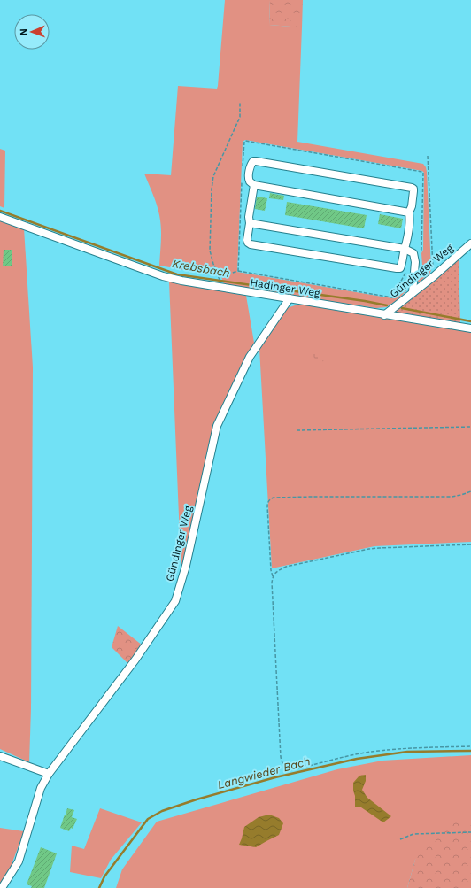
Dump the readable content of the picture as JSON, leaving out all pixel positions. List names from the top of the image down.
{
  "streets": {
    "street": ["Gündinger Weg", "Hadinger Weg"]
  },
  "crossings": [
    ["Gündinger Weg", "Hadinger Weg"]
  ],
  "water": ["Krebsbach", "Langwieder Bach"],
  "north": "left"
}
